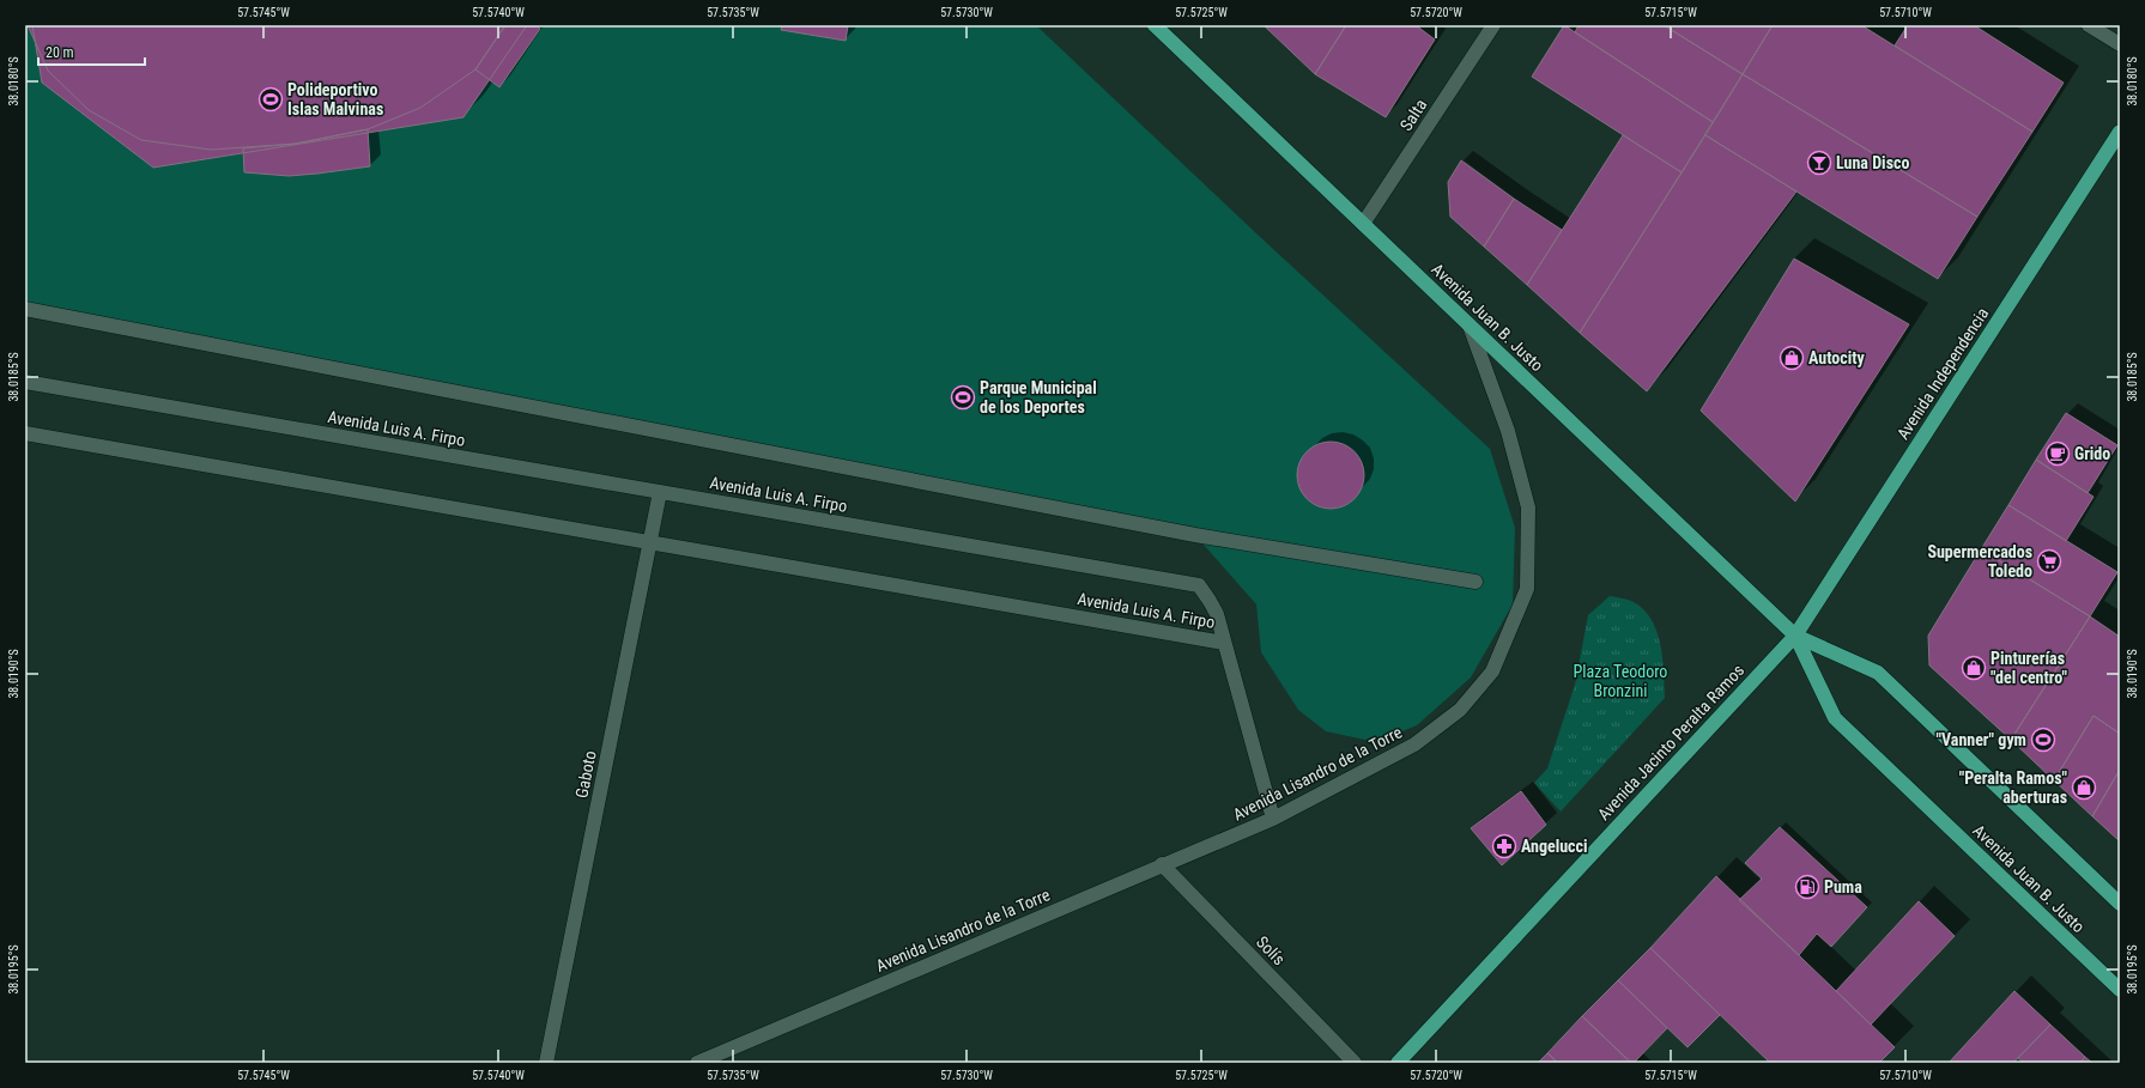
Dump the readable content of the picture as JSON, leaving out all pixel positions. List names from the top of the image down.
{
  "streets": {
    "main road": ["Avenida Juan B. Justo", "Avenida Independencia", "Avenida Jacinto Peralta Ramos"],
    "street": [
      "Salta",
      "Avenida Luis A. Firpo",
      "Avenida Lisandro de la Torre",
      "Gaboto",
      "Solís"
    ]
  },
  "crossings": [
    ["Salta", "Avenida Juan B. Justo"],
    ["Avenida Juan B. Justo", "Avenida Independencia"],
    ["Avenida Juan B. Justo", "Avenida Jacinto Peralta Ramos"],
    ["Avenida Juan B. Justo", "Avenida Lisandro de la Torre"],
    ["Avenida Independencia", "Avenida Jacinto Peralta Ramos"],
    ["Avenida Luis A. Firpo", "Gaboto"],
    ["Avenida Lisandro de la Torre", "Solís"]
  ],
  "parks": ["Plaza Teodoro Bronzini"],
  "places": {
    "sports": ["Polideportivo Islas Malvinas", "Parque Municipal de los Deportes", "\"Vanner\" gym"],
    "bar": ["Luna Disco"],
    "shop": ["Autocity", "Pinturerías \"del centro\"", "\"Peralta Ramos\" aberturas"],
    "cafe": ["Grido"],
    "supermarket": ["Supermercados Toledo"],
    "pharmacy": ["Angelucci"],
    "fuel station": ["Puma"]
  },
  "scale_bar": "20 m",
  "coordinates": [
    "57.5745°W",
    "57.5740°W",
    "57.5735°W",
    "57.5730°W",
    "57.5725°W",
    "57.5720°W",
    "57.5715°W",
    "57.5710°W",
    "38.0180°S",
    "38.0185°S",
    "38.0190°S",
    "38.0195°S"
  ]
}
